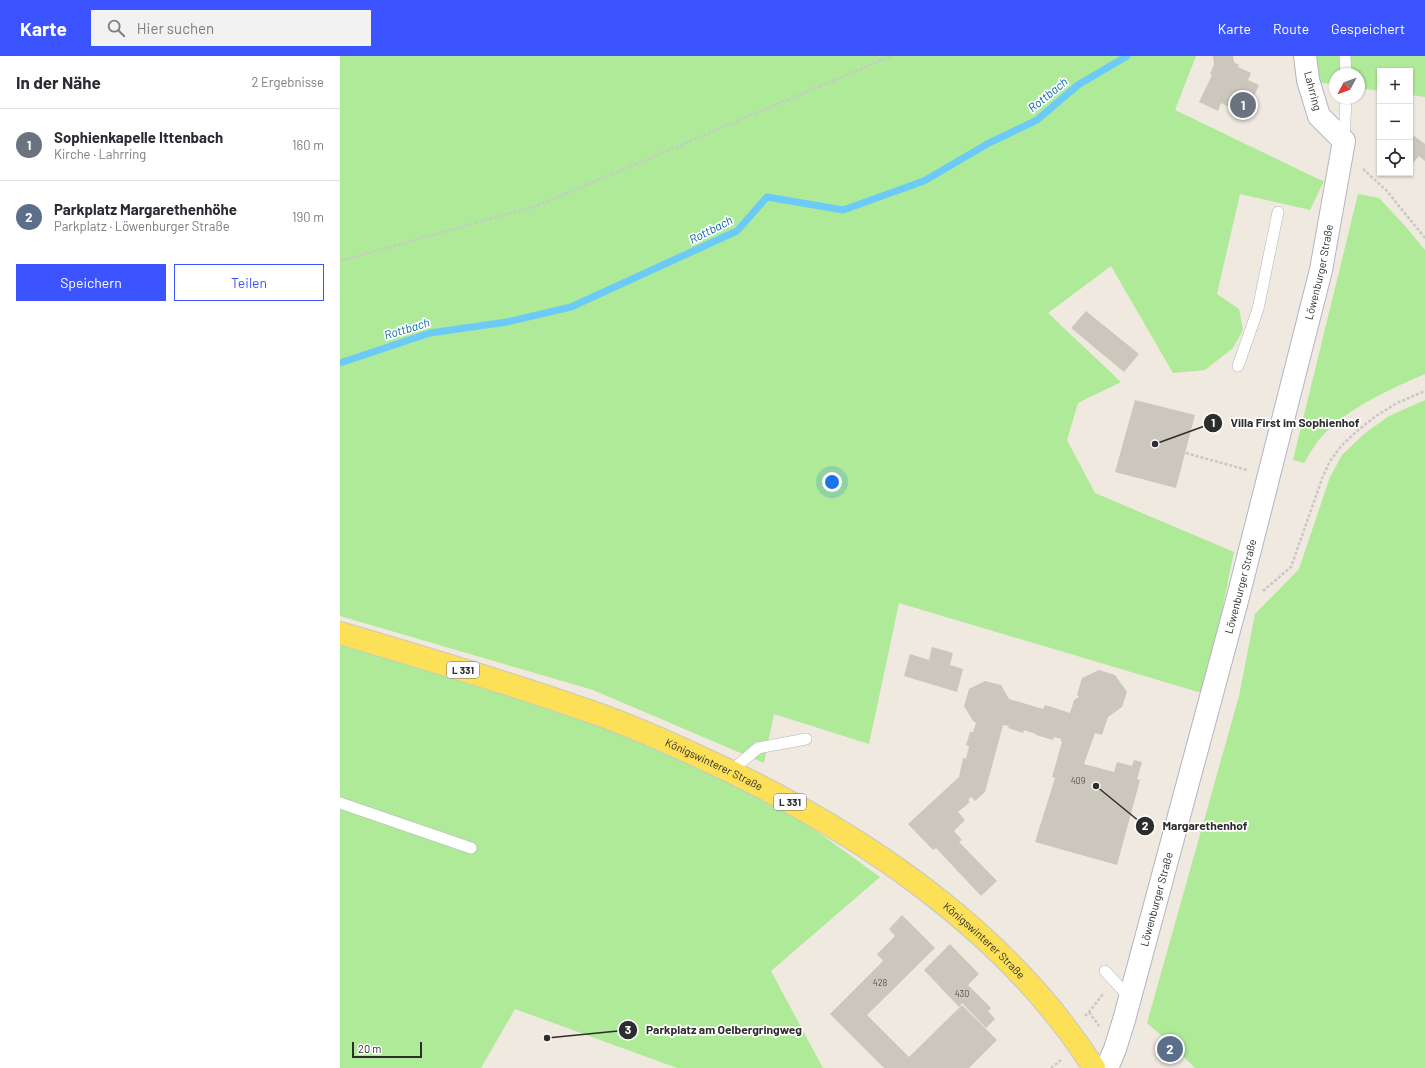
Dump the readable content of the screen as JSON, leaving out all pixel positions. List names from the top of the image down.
{
  "streets": {
    "main road": ["L 331", "Königswinterer Straße"],
    "street": ["Lahrring", "Löwenburger Straße"]
  },
  "crossings": [
    ["Lahrring", "Löwenburger Straße"]
  ],
  "water": ["Rottbach"],
  "places": ["Villa First im Sophienhof", "Margarethenhof", "Parkplatz am Oelbergringweg"],
  "house_numbers": ["409", "428", "430"],
  "scale_bar": "20 m",
  "north": "bottom left",
  "page": {
    "header": "Karte",
    "search": "Hier suchen",
    "nav": ["Karte", "Route", "Gespeichert"],
    "heading": ["In der Nähe", "2 Ergebnisse"],
    "map_buttons": ["+", "−"],
    "pins": ["1", "2"],
    "list": [
      {
        "mark": "1",
        "name": "Sophienkapelle Ittenbach",
        "note": "Kirche · Lahrring",
        "value": "160 m"
      },
      {
        "mark": "2",
        "name": "Parkplatz Margarethenhöhe",
        "note": "Parkplatz · Löwenburger Straße",
        "value": "190 m"
      }
    ],
    "buttons": ["Speichern", "Teilen"],
    "scale": "20 m"
  }
}
